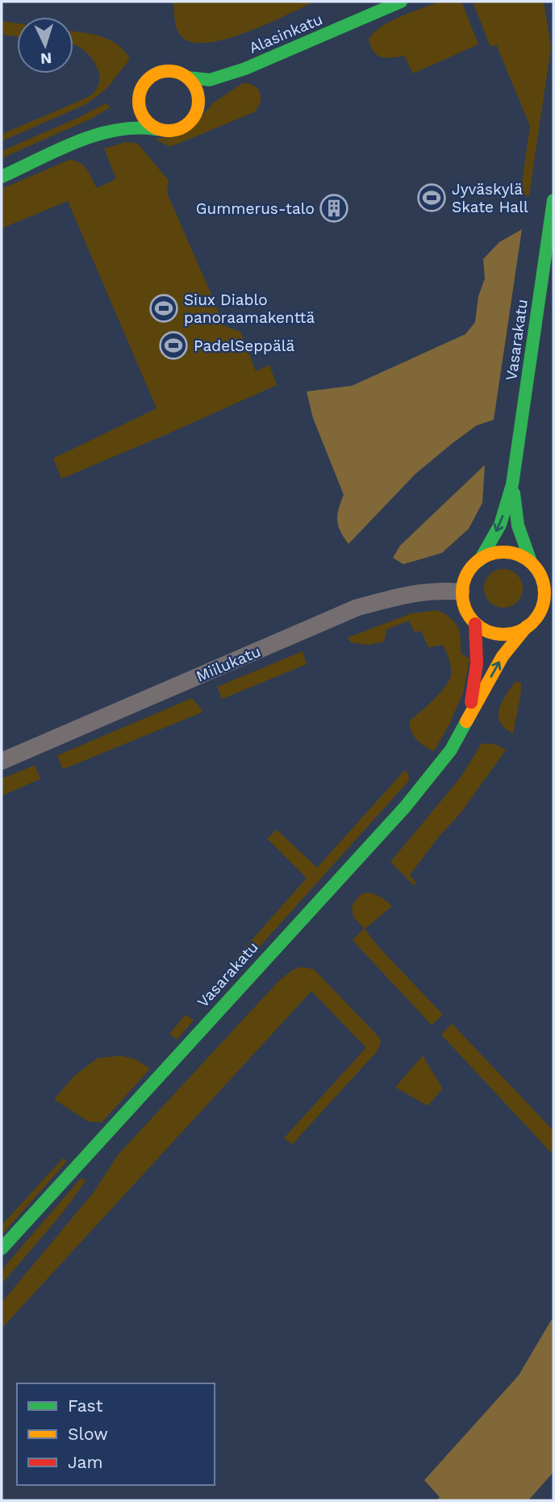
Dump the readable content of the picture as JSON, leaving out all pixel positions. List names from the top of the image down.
{
  "streets": {
    "street": ["Alasinkatu", "Vasarakatu", "Miilukatu"]
  },
  "crossings": [
    ["Vasarakatu", "Miilukatu"]
  ],
  "places": {
    "sports": ["Jyväskylä Skate Hall", "Siux Diablo panoraamakenttä", "PadelSeppälä"],
    "building": ["Gummerus-talo"]
  },
  "legend": ["Fast", "Slow", "Jam"],
  "north": "bottom"
}
